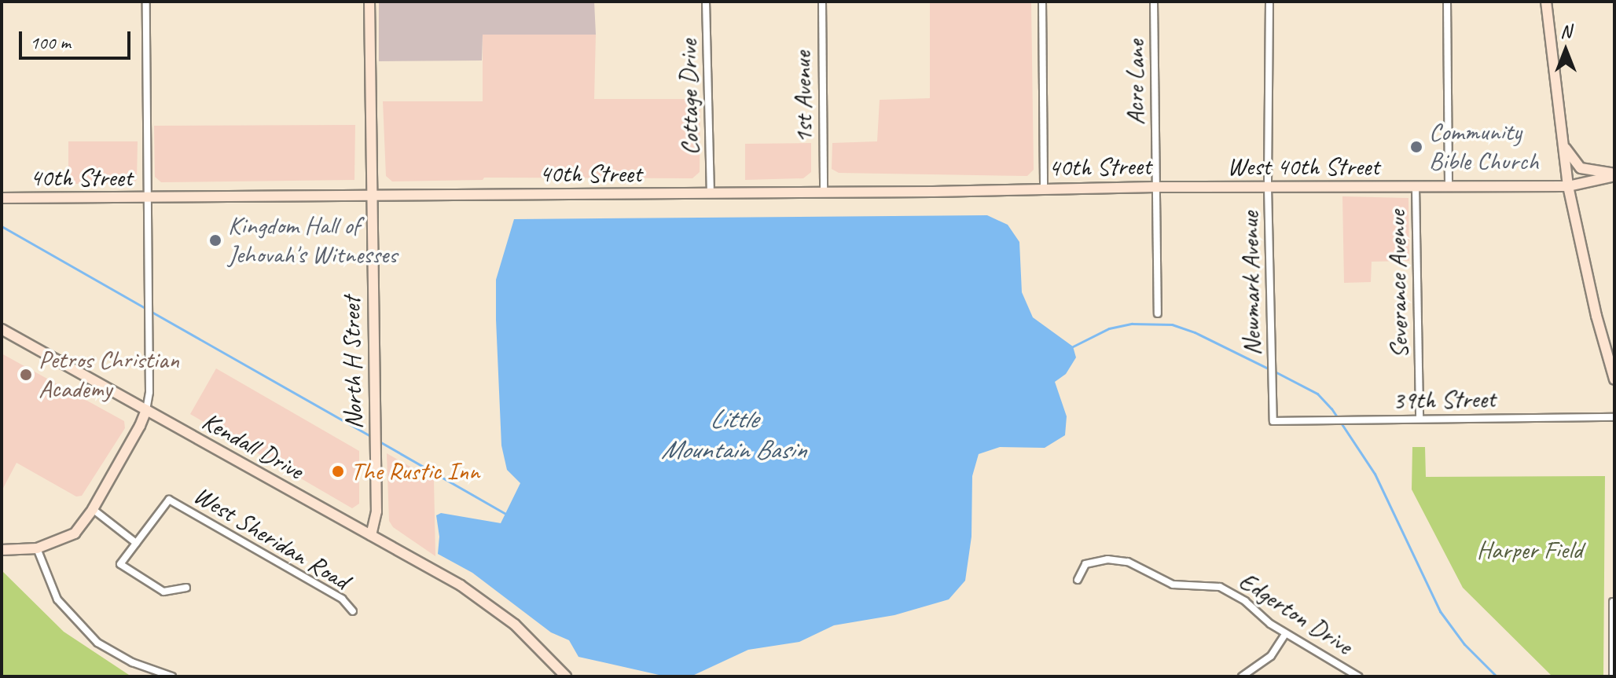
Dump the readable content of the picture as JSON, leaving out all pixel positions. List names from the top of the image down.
{
  "streets": {
    "main road": [
      "West 40th Street",
      "40th Street",
      "North H Street",
      "Kendall Drive"
    ],
    "street": [
      "Acre Lane",
      "Cottage Drive",
      "1st Avenue",
      "Newmark Avenue",
      "Severance Avenue",
      "39th Street",
      "West Sheridan Road",
      "Edgerton Drive"
    ]
  },
  "crossings": [
    ["Acre Lane", "40th Street"],
    ["Cottage Drive", "40th Street"],
    ["1st Avenue", "40th Street"],
    ["West 40th Street", "40th Street"],
    ["West 40th Street", "Newmark Avenue"],
    ["West 40th Street", "Severance Avenue"],
    ["40th Street", "North H Street"],
    ["Newmark Avenue", "39th Street"],
    ["Severance Avenue", "39th Street"],
    ["North H Street", "Kendall Drive"]
  ],
  "water": ["Little Mountain Basin"],
  "parks": ["Harper Field"],
  "places": [
    "Community Bible Church",
    "Kingdom Hall of Jehovah's Witnesses",
    "Petros Christian Academy",
    "The Rustic Inn"
  ],
  "scale_bar": "100 m",
  "north": "top"
}
